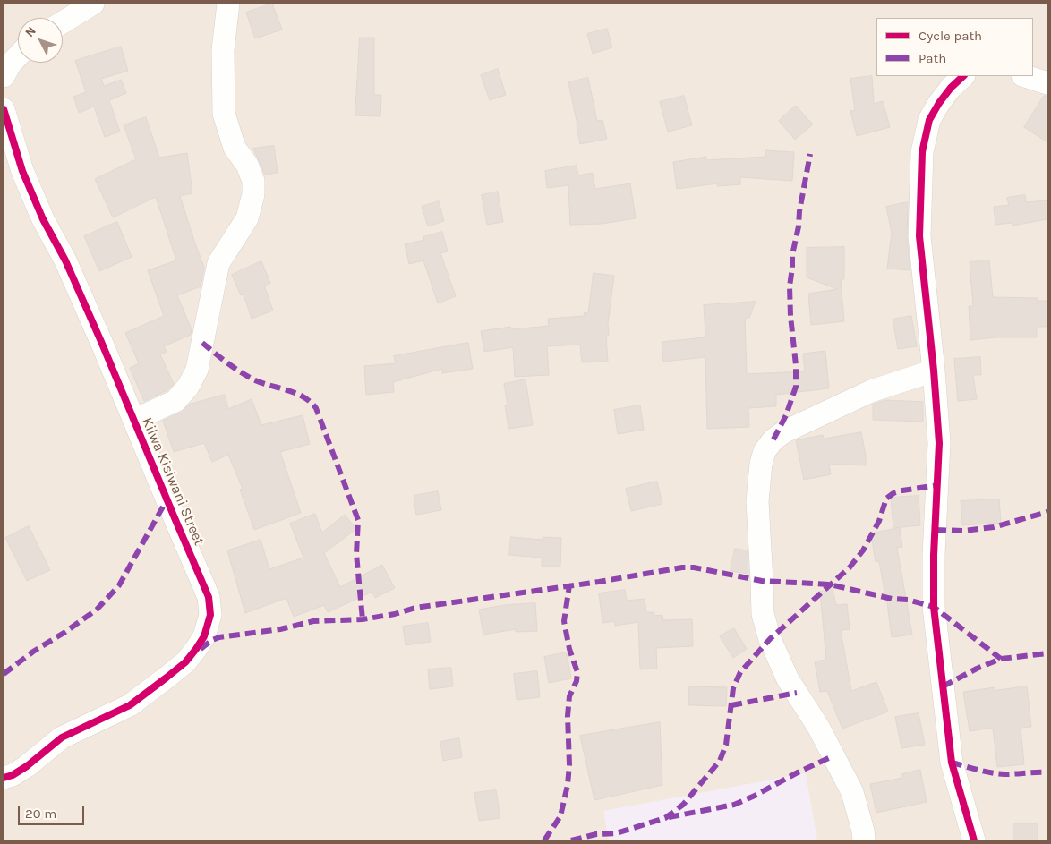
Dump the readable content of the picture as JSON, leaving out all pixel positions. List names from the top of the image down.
{
  "streets": {
    "street": ["Kilwa Kisiwani Street"]
  },
  "legend": ["Cycle path", "Path"],
  "scale_bar": "20 m",
  "north": "top left"
}
